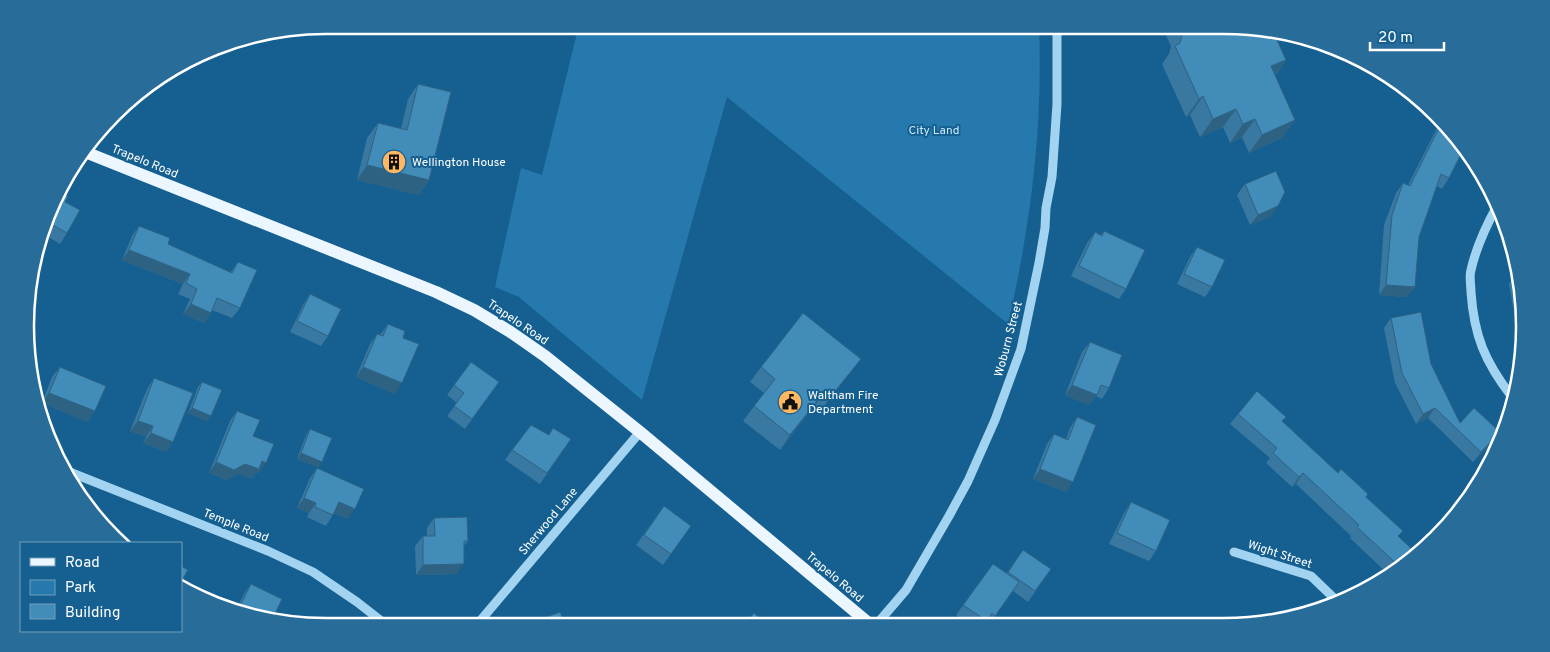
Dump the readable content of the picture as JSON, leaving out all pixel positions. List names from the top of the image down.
{
  "streets": {
    "main road": ["Trapelo Road"],
    "street": [
      "Woburn Street",
      "Sherwood Lane",
      "Temple Road",
      "Wight Street"
    ]
  },
  "crossings": [
    ["Trapelo Road", "Sherwood Lane"]
  ],
  "parks": ["City Land"],
  "places": {
    "building": ["Wellington House"],
    "public building": ["Waltham Fire Department"]
  },
  "legend": ["Road", "Park", "Building"],
  "scale_bar": "20 m"
}
